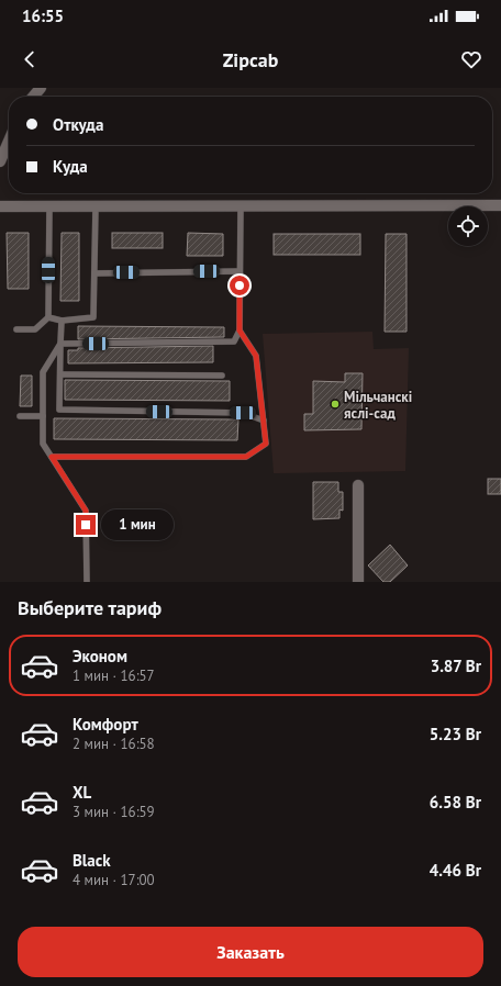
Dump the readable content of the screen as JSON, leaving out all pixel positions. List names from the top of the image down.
{
  "places": ["Мільчанскі яслі-сад"],
  "page": {
    "status": "16:55",
    "header": "Zipcab",
    "banner": ["Откуда", "Куда"],
    "bubble": "1 мин",
    "heading": "Выберите тариф",
    "list": [
      {
        "name": "Эконом",
        "note": "1 мин · 16:57",
        "value": "3.87 Br"
      },
      {
        "name": "Комфорт",
        "note": "2 мин · 16:58",
        "value": "5.23 Br"
      },
      {
        "name": "XL",
        "note": "3 мин · 16:59",
        "value": "6.58 Br"
      },
      {
        "name": "Black",
        "note": "4 мин · 17:00",
        "value": "4.46 Br"
      }
    ],
    "buttons": "Заказать"
  }
}
